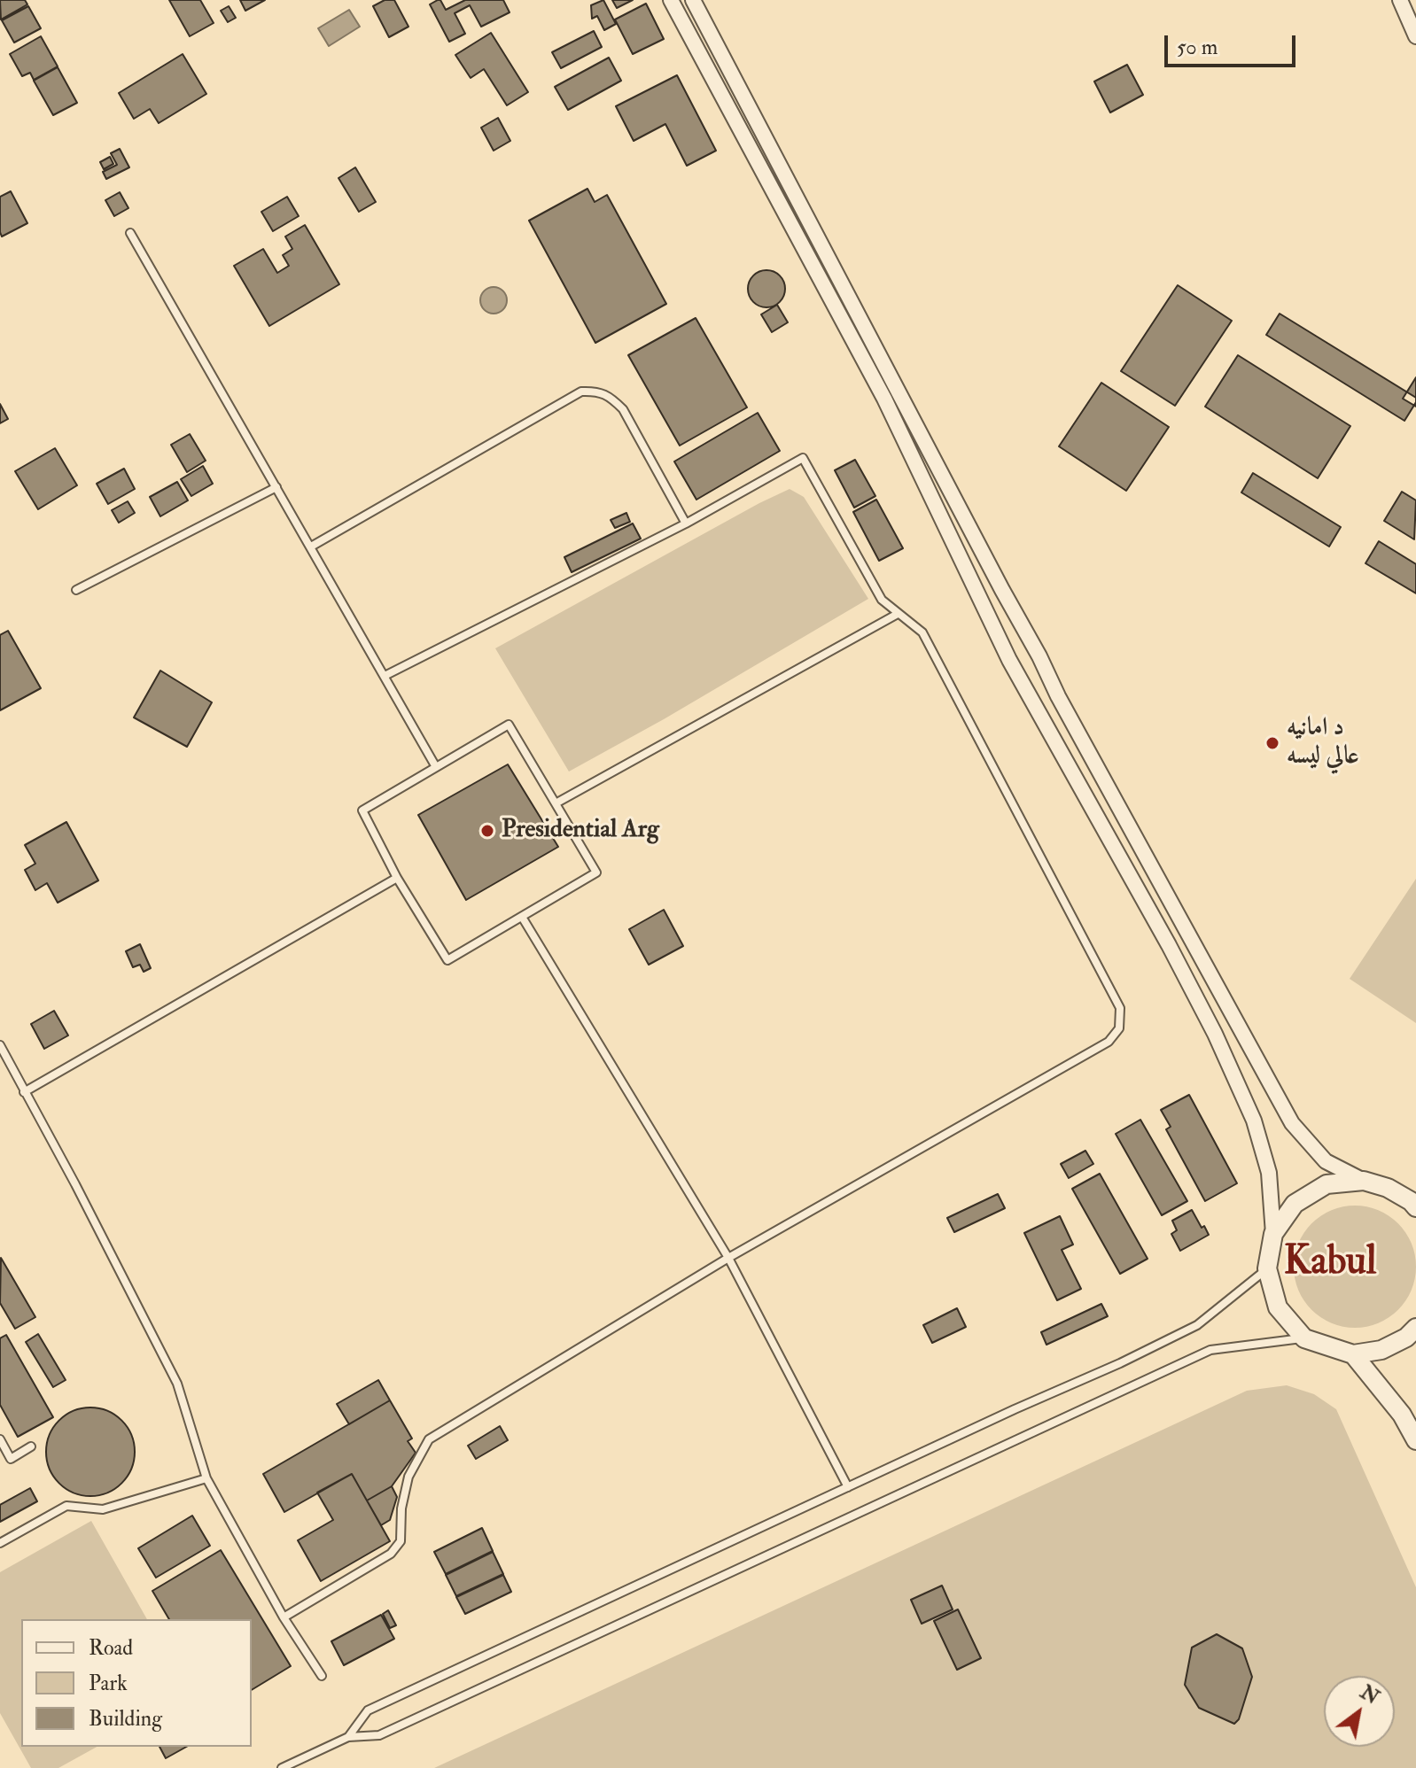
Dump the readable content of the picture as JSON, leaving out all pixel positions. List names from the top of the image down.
{
  "districts": ["Kabul"],
  "places": ["د امانیه عالي لیسه", "Presidential Arg"],
  "legend": ["Road", "Park", "Building"],
  "scale_bar": "50 m",
  "north": "top right"
}
